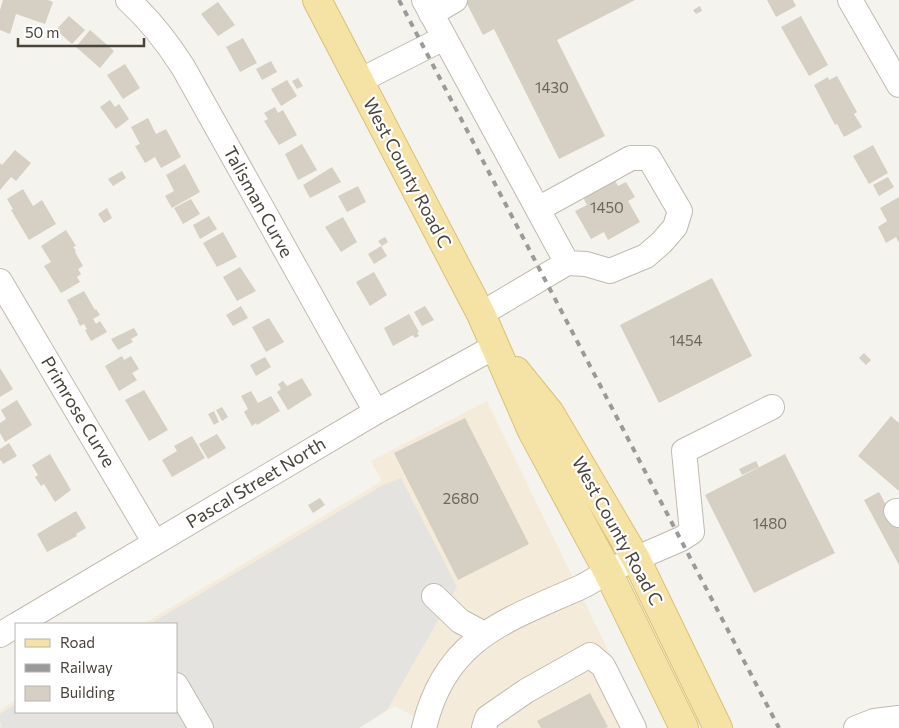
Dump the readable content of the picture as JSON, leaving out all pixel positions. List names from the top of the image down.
{
  "streets": {
    "main road": ["West County Road C"],
    "street": ["Talisman Curve", "Primrose Curve", "Pascal Street North"]
  },
  "crossings": [
    ["West County Road C", "Pascal Street North"],
    ["Talisman Curve", "Pascal Street North"],
    ["Primrose Curve", "Pascal Street North"]
  ],
  "house_numbers": [
    "1430",
    "1450",
    "1454",
    "2680",
    "1480"
  ],
  "legend": ["Road", "Railway", "Building"],
  "scale_bar": "50 m"
}
